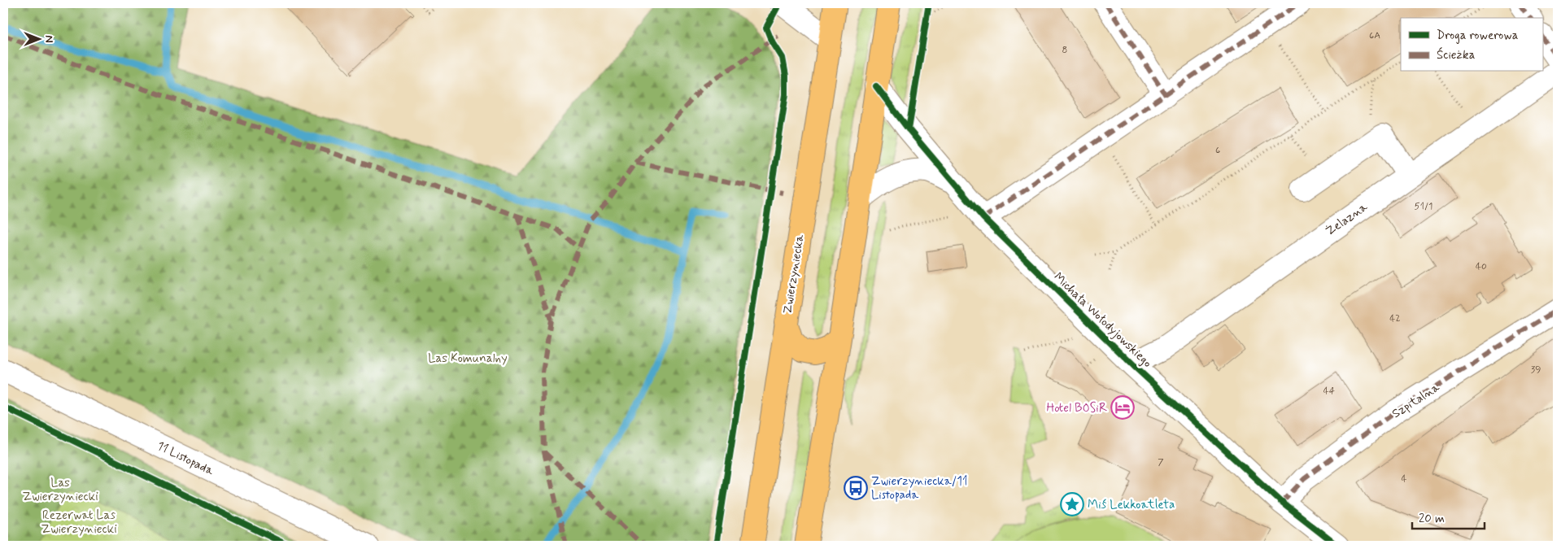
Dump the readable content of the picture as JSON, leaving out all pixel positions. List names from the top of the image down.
{
  "streets": {
    "main road": ["Zwierzyniecka"],
    "street": [
      "Żelazna",
      "Michała Wołodyjowskiego",
      "Szpitalna",
      "11 Listopada"
    ]
  },
  "crossings": [
    ["Żelazna", "Michała Wołodyjowskiego"],
    ["Michała Wołodyjowskiego", "Szpitalna"]
  ],
  "parks": ["Las Komunalny", "Las Zwierzyniecki", "Rezerwat Las Zwierzyniecki"],
  "places": {
    "hotel": ["Hotel BOSiR"],
    "bus stop": ["Zwierzyniecka/11 Listopada"],
    "place": ["Miś Lekkoatleta"]
  },
  "house_numbers": [
    "6A",
    "8",
    "6",
    "51/1",
    "40",
    "42",
    "39",
    "44",
    "7",
    "4"
  ],
  "legend": ["Droga rowerowa", "Ścieżka"],
  "scale_bar": "20 m",
  "north": "right"
}
